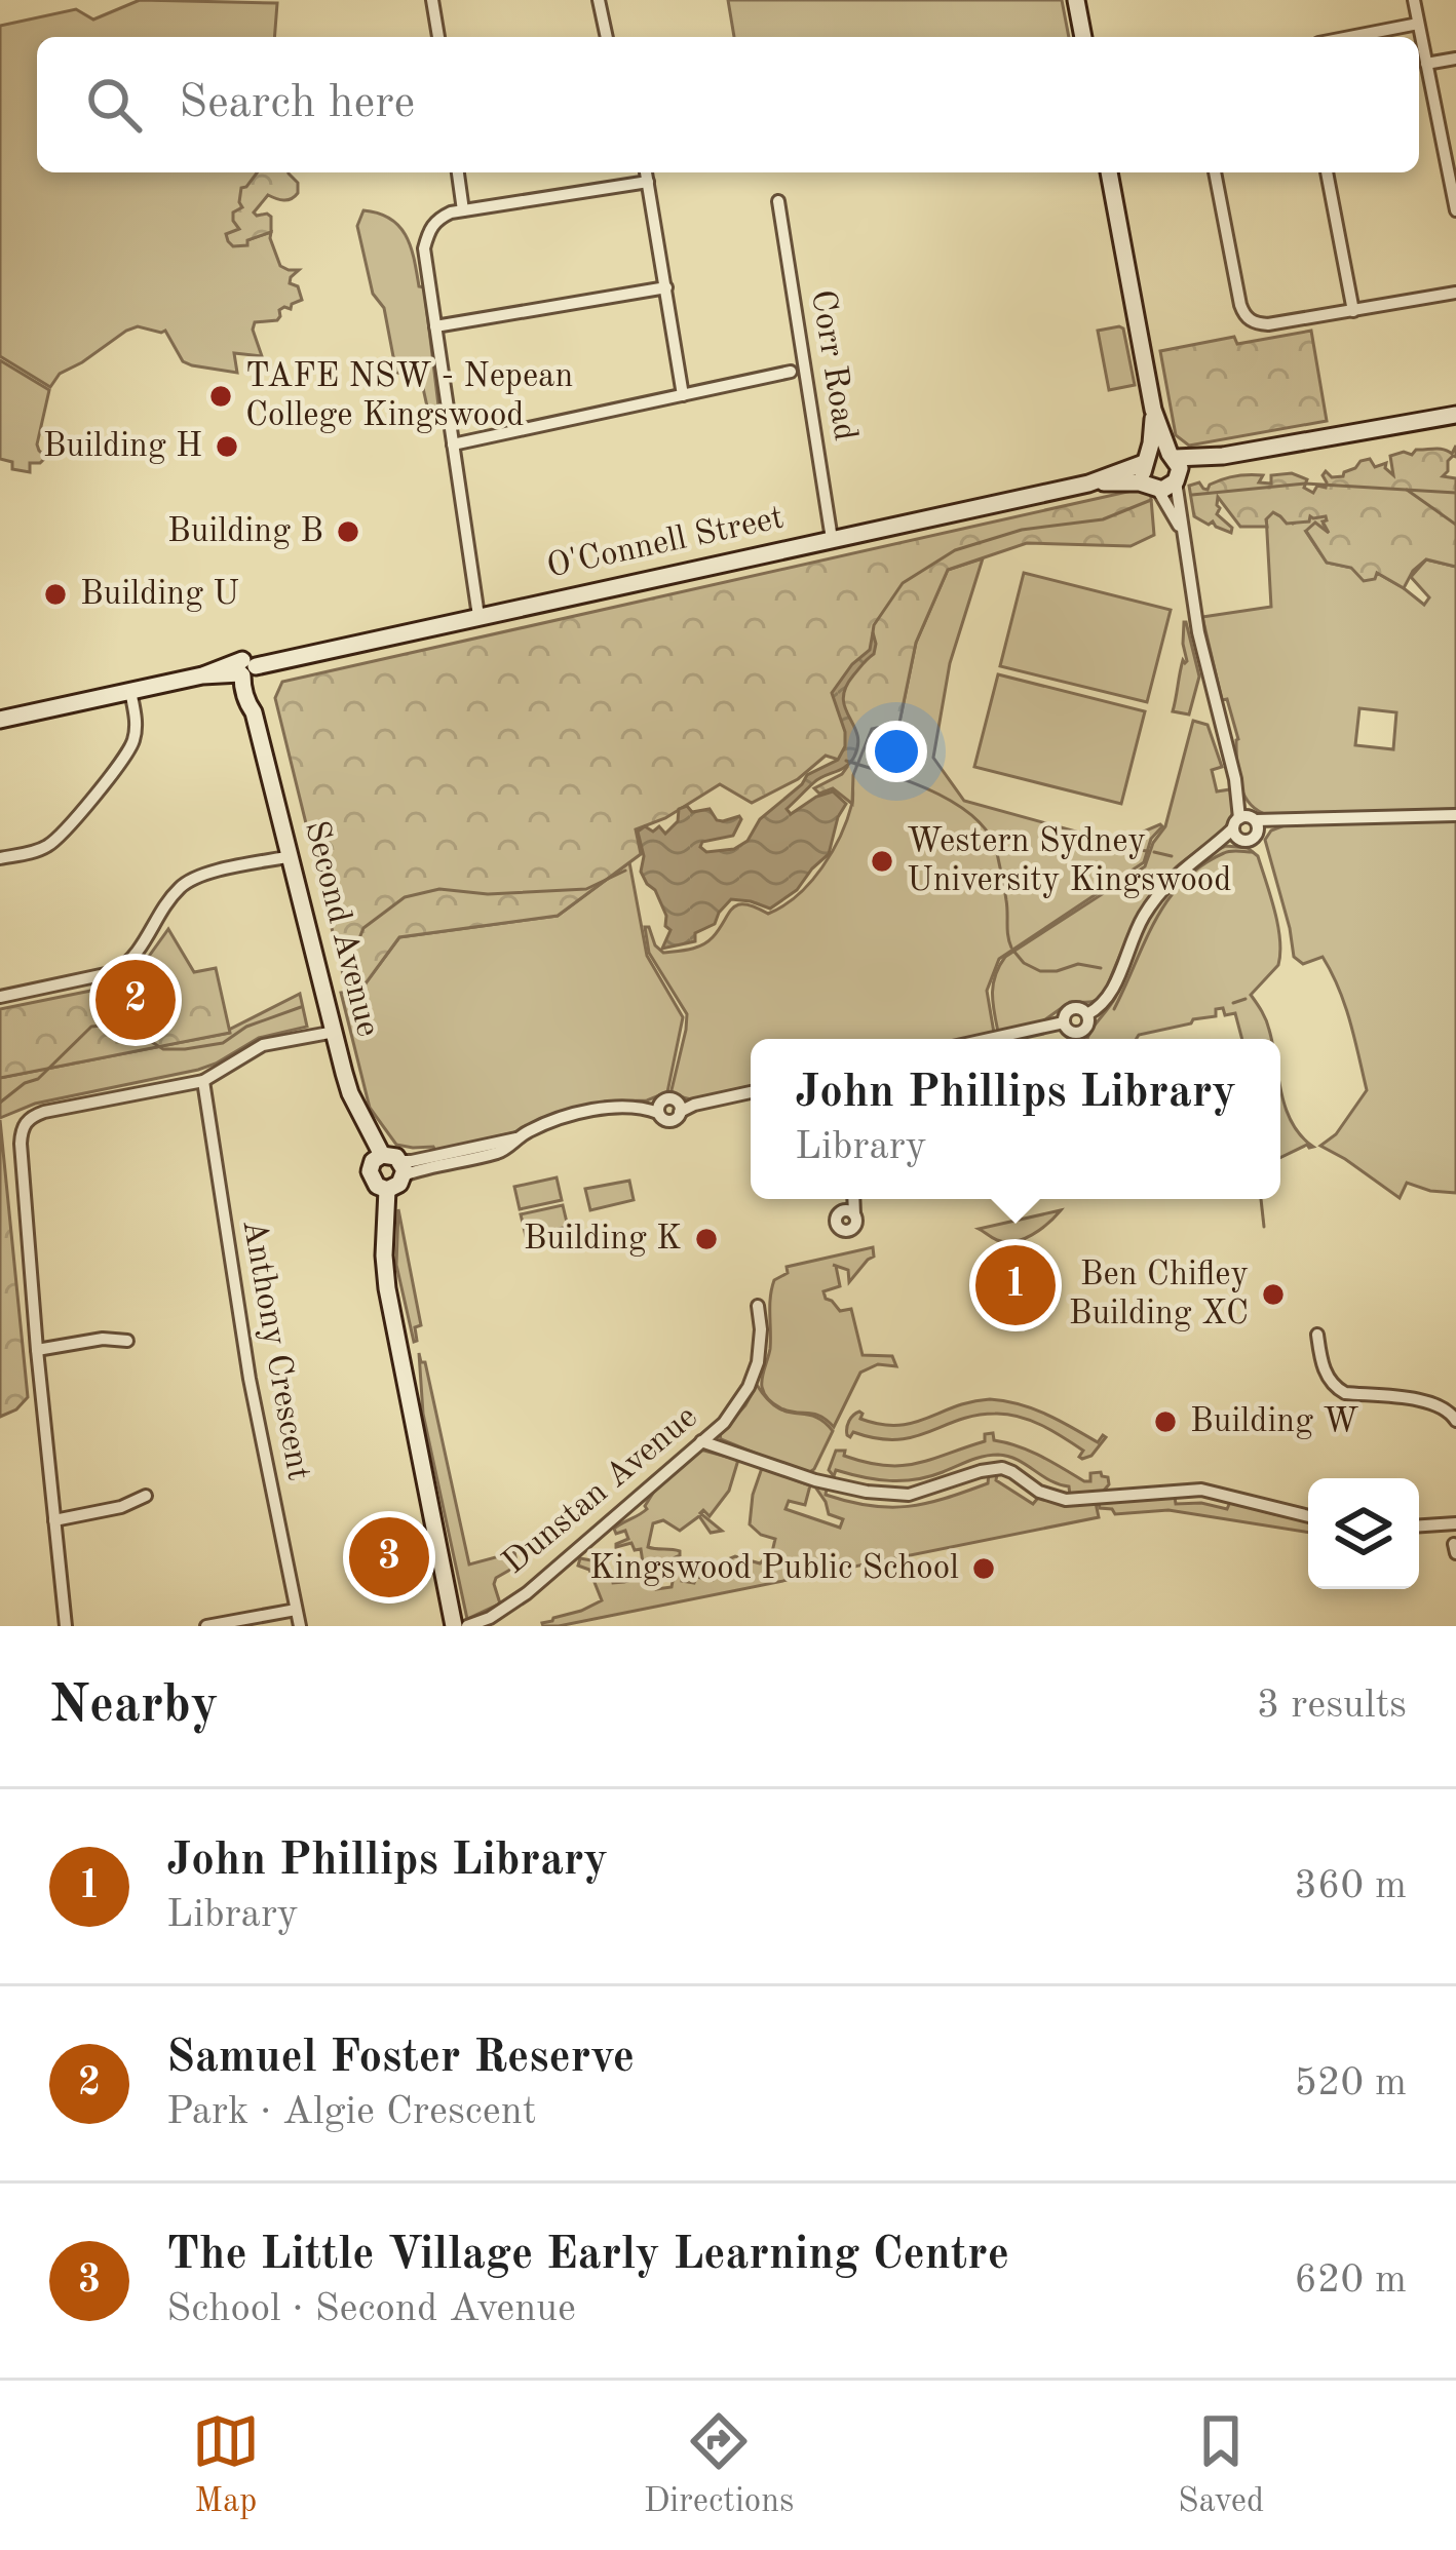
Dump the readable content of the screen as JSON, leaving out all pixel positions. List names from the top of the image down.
{
  "streets": {
    "street": [
      "Corr Road",
      "O'Connell Street",
      "Second Avenue",
      "Anthony Crescent",
      "Dunstan Avenue"
    ]
  },
  "crossings": [
    ["Corr Road", "O'Connell Street"],
    ["O'Connell Street", "Second Avenue"]
  ],
  "places": [
    "TAFE NSW - Nepean College Kingswood",
    "Building H",
    "Building B",
    "Building U",
    "Western Sydney University Kingswood",
    "Building K",
    "Ben Chifley Building XC",
    "Building W",
    "Kingswood Public School"
  ],
  "page": {
    "search": "Search here",
    "pins": ["2", "1", "3"],
    "popup": ["John Phillips Library", "Library"],
    "heading": ["Nearby", "3 results"],
    "list": [
      {
        "mark": "1",
        "name": "John Phillips Library",
        "note": "Library",
        "value": "360 m"
      },
      {
        "mark": "2",
        "name": "Samuel Foster Reserve",
        "note": "Park · Algie Crescent",
        "value": "520 m"
      },
      {
        "mark": "3",
        "name": "The Little Village Early Learning Centre",
        "note": "School · Second Avenue",
        "value": "620 m"
      }
    ],
    "nav": ["Map", "Directions", "Saved"]
  }
}
